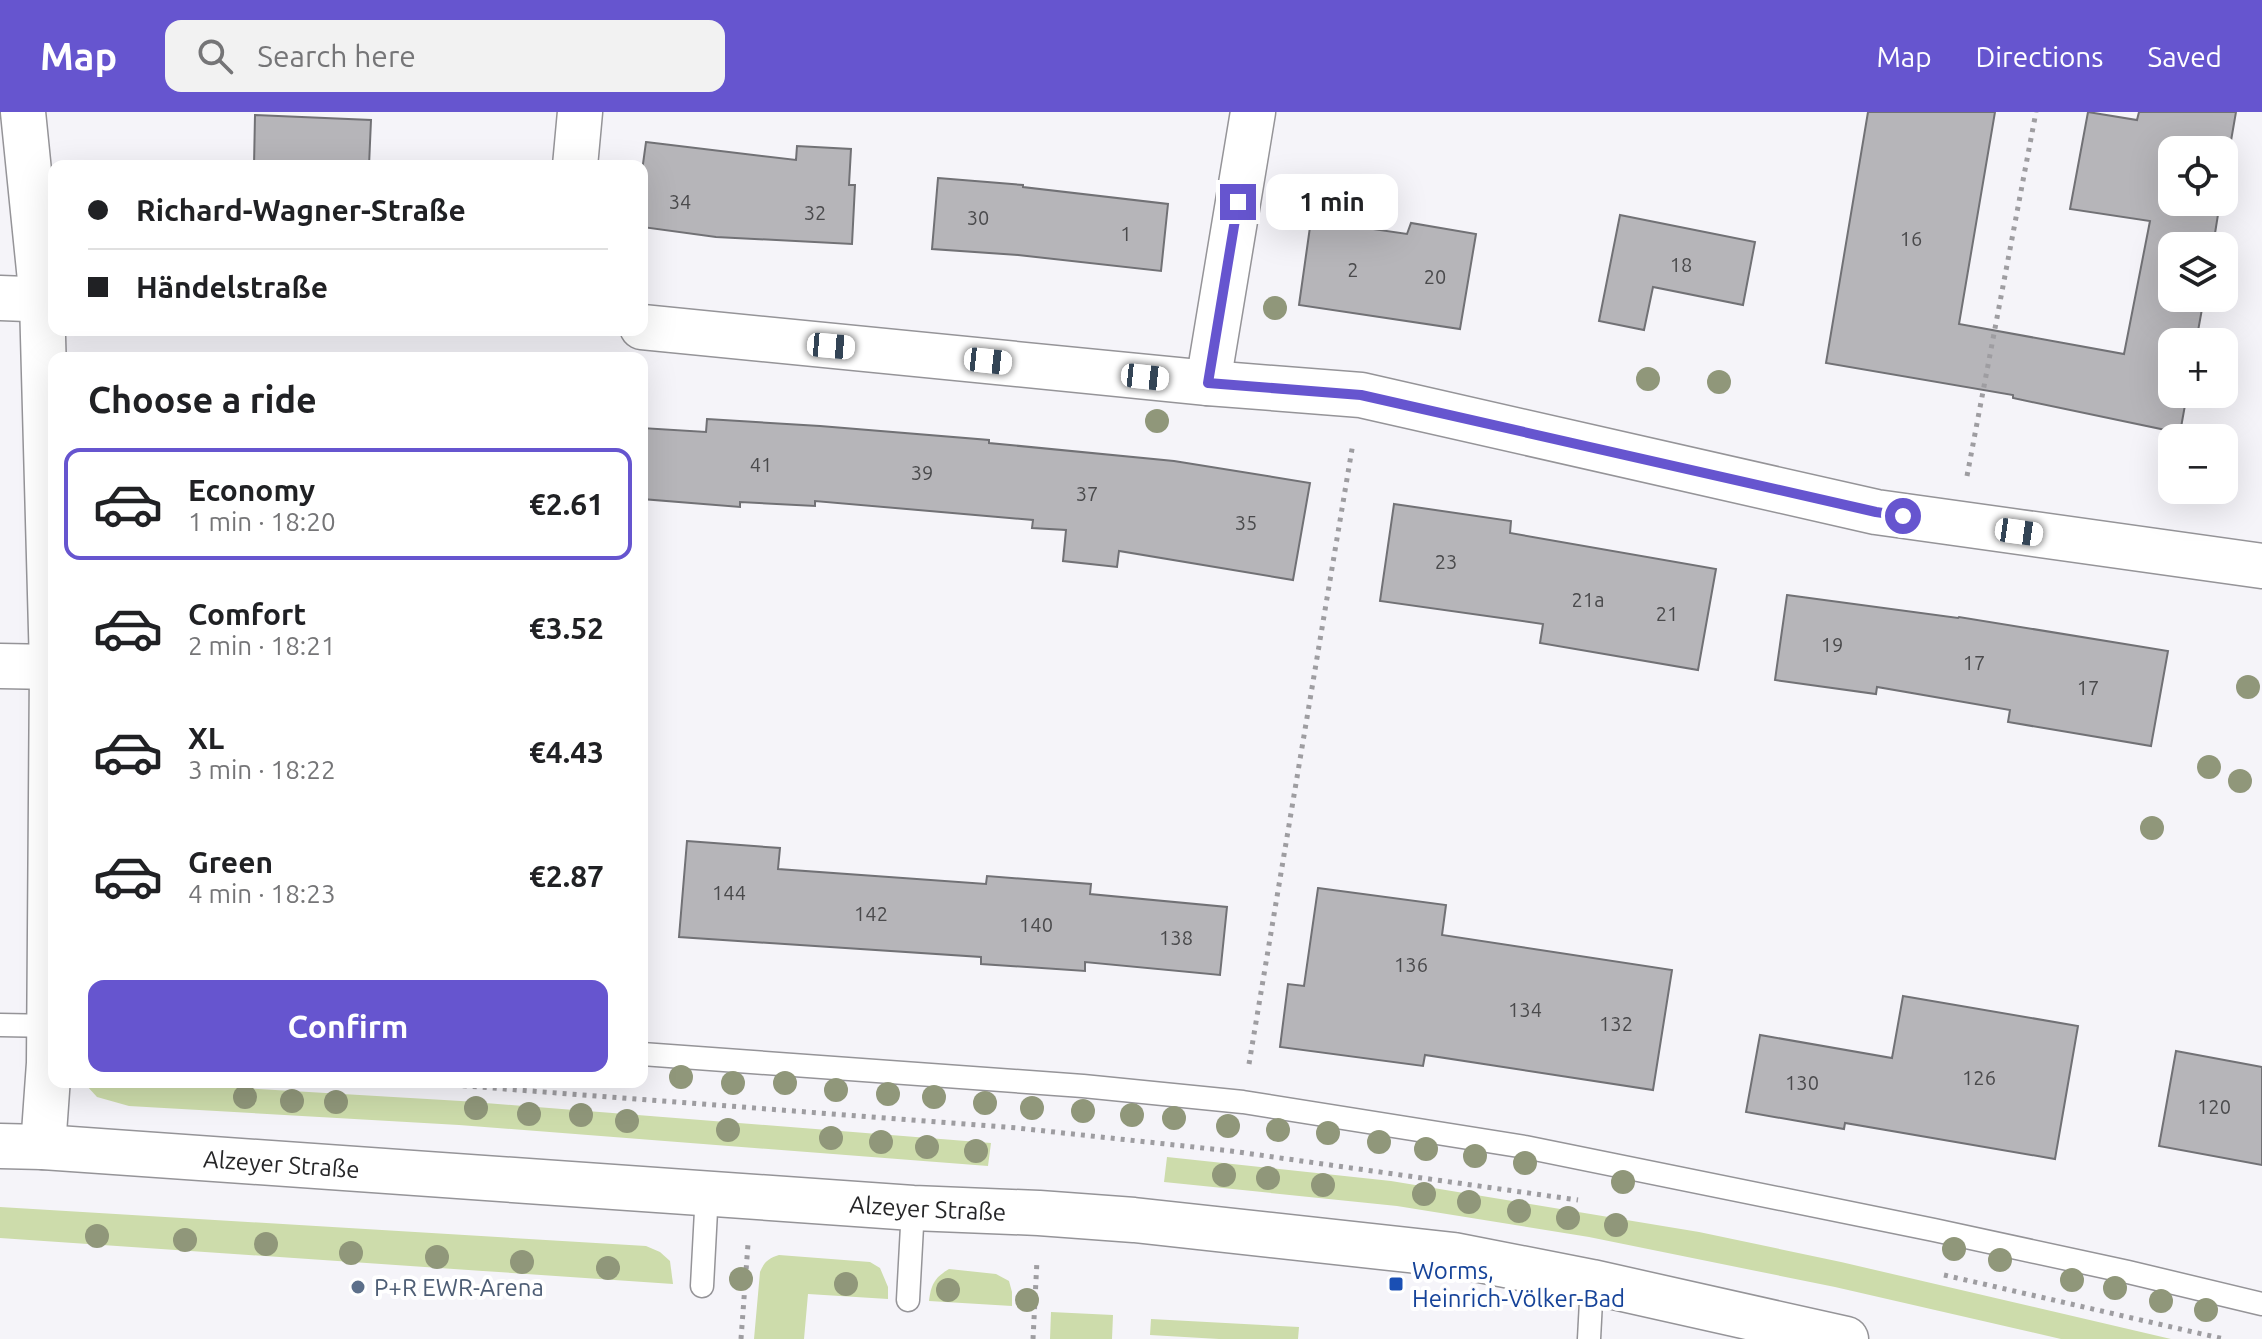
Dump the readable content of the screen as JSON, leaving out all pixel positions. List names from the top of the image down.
{
  "streets": {
    "street": ["Alzeyer Straße"]
  },
  "places": {
    "transit": ["Worms, Heinrich-Völker-Bad"],
    "other": ["P+R EWR-Arena"]
  },
  "house_numbers": [
    "34",
    "32",
    "30",
    "1",
    "16",
    "18",
    "2",
    "20",
    "41",
    "39",
    "37",
    "35",
    "23",
    "21a",
    "21",
    "19",
    "17",
    "17",
    "144",
    "142",
    "140",
    "138",
    "136",
    "134",
    "132",
    "126",
    "130",
    "120"
  ],
  "page": {
    "header": "Map",
    "search": "Search here",
    "nav": ["Map", "Directions", "Saved"],
    "map_buttons": ["+", "−"],
    "banner": ["Richard-Wagner-Straße", "Händelstraße"],
    "bubble": "1 min",
    "heading": "Choose a ride",
    "list": [
      {
        "name": "Economy",
        "note": "1 min · 18:20",
        "value": "€2.61"
      },
      {
        "name": "Comfort",
        "note": "2 min · 18:21",
        "value": "€3.52"
      },
      {
        "name": "XL",
        "note": "3 min · 18:22",
        "value": "€4.43"
      },
      {
        "name": "Green",
        "note": "4 min · 18:23",
        "value": "€2.87"
      }
    ],
    "buttons": "Confirm"
  }
}
